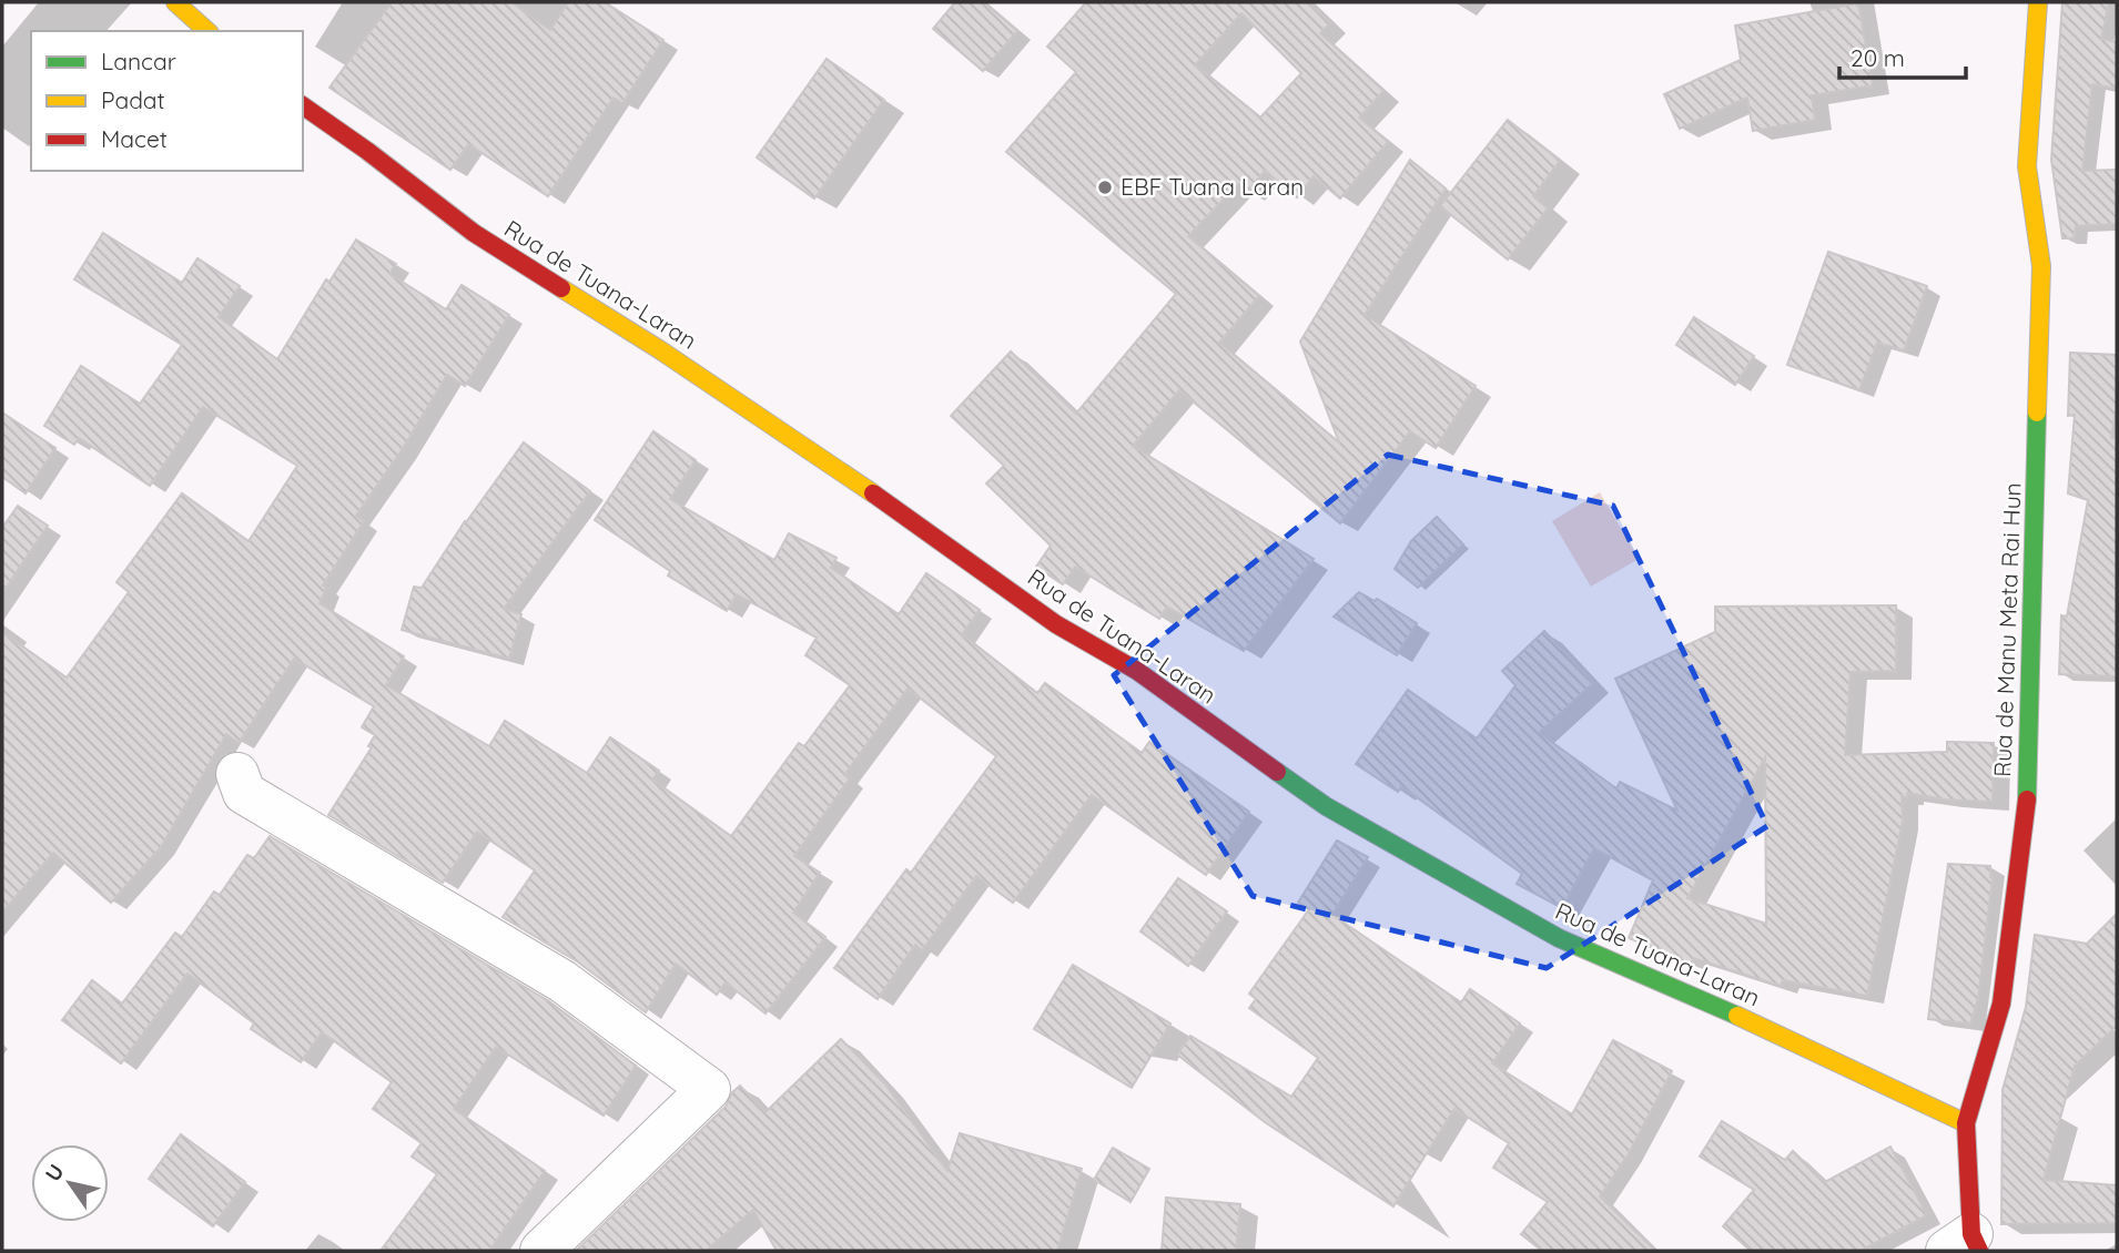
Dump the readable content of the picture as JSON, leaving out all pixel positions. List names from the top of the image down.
{
  "streets": {
    "street": ["Rua de Tuana-Laran", "Rua de Manu Meta Rai Hun"]
  },
  "crossings": [
    ["Rua de Tuana-Laran", "Rua de Manu Meta Rai Hun"]
  ],
  "places": ["EBF Tuana Laran"],
  "legend": ["Lancar", "Padat", "Macet"],
  "scale_bar": "20 m",
  "north": "top left"
}
